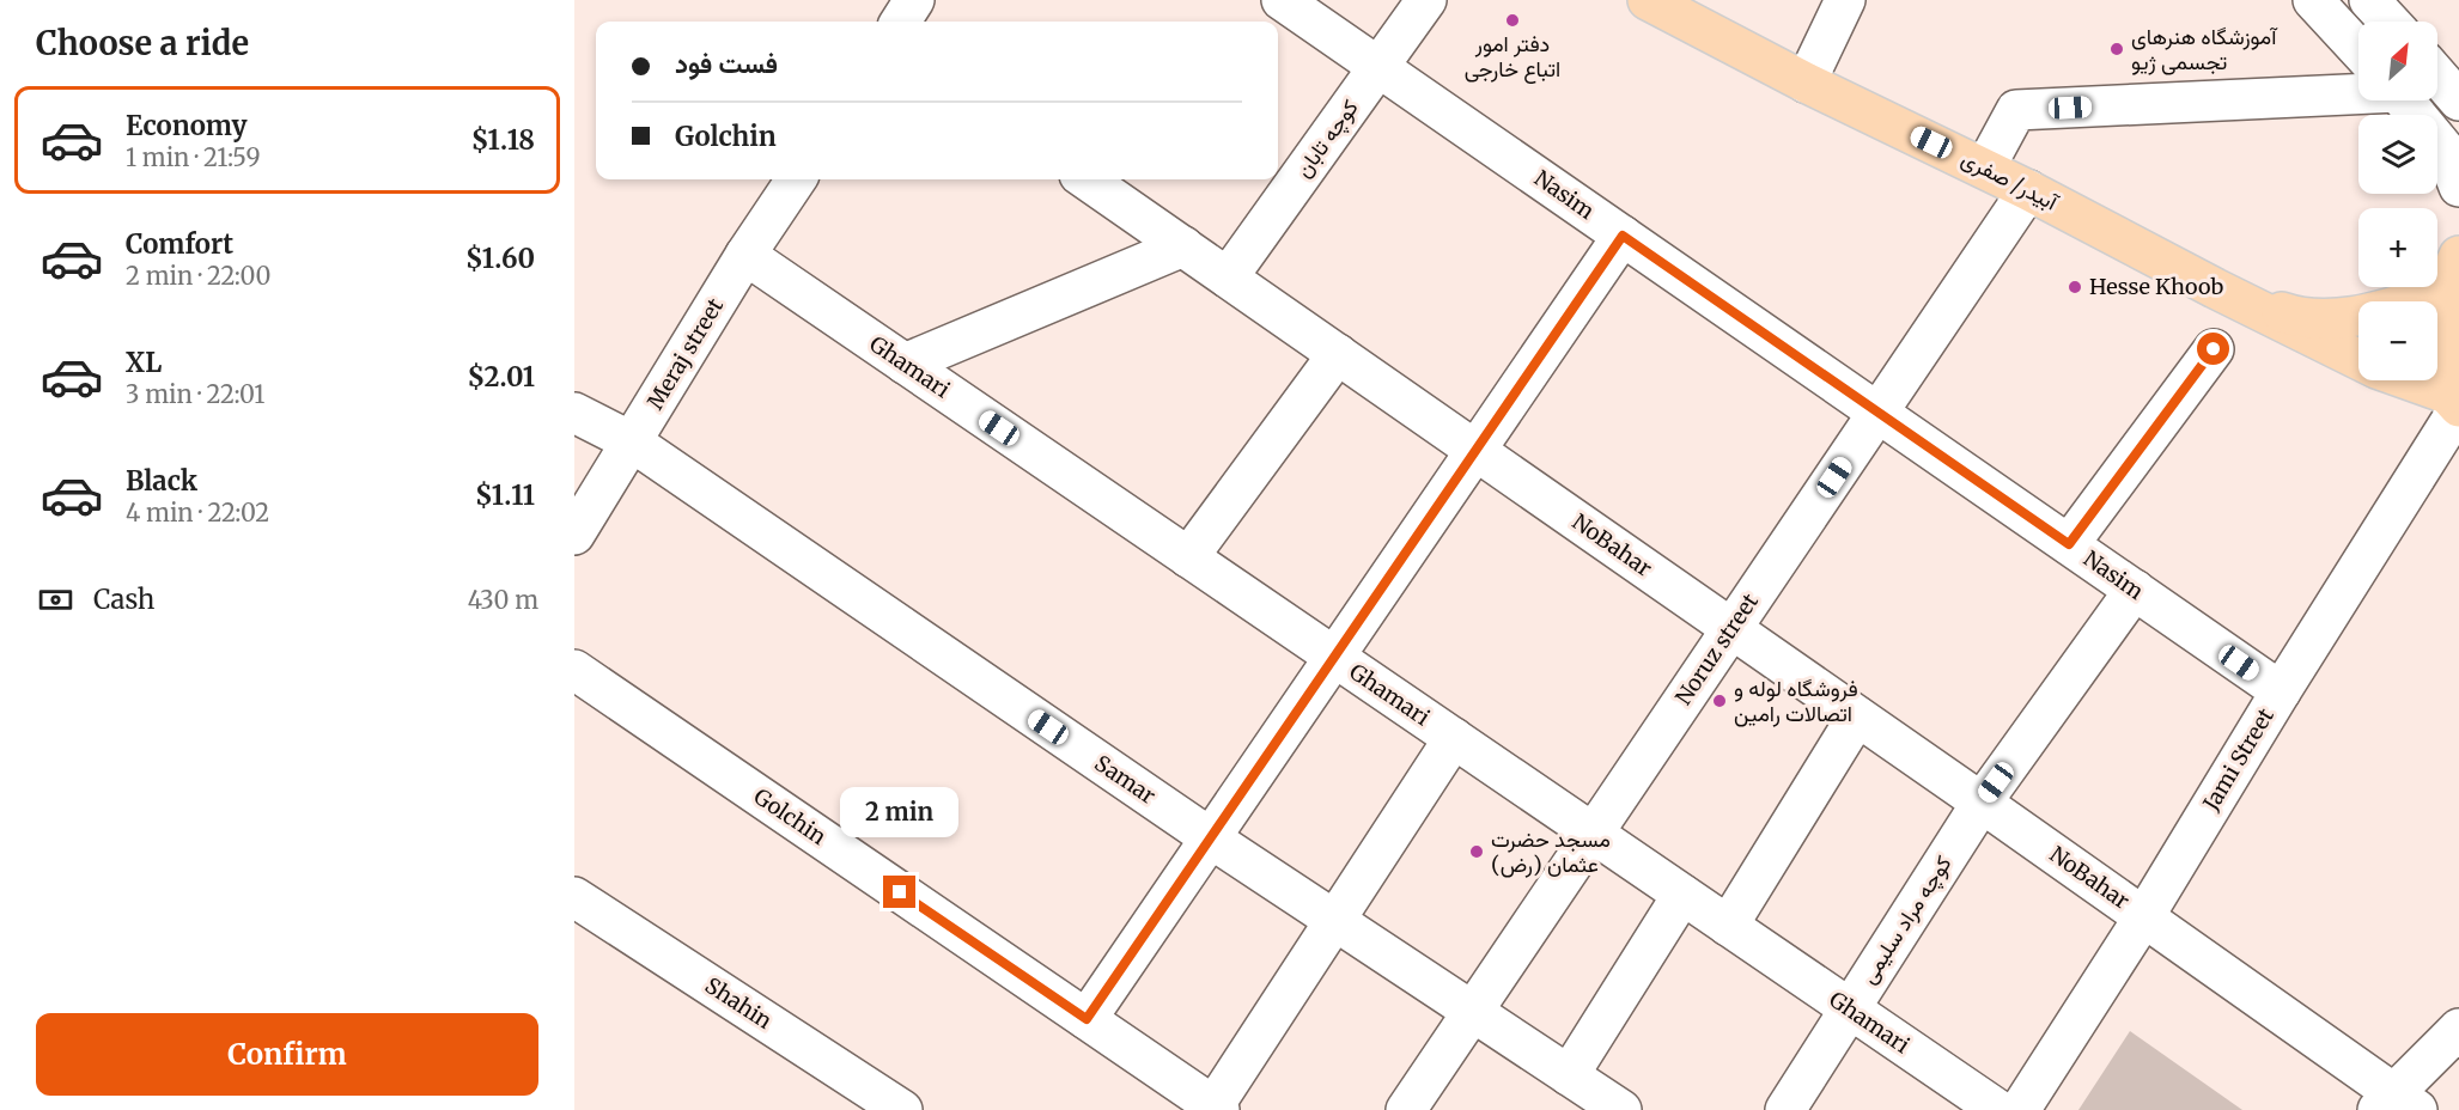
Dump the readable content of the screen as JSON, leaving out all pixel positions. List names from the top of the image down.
{
  "streets": {
    "main road": ["آبیدر/ صفری"],
    "street": [
      "کوچه تابان",
      "Nasim",
      "Meraj street",
      "Ghamari",
      "NoBahar",
      "Noruz street",
      "Jami Street",
      "Samar",
      "Golchin",
      "کوچه مراد سلیمی",
      "Shahin"
    ]
  },
  "crossings": [
    ["کوچه تابان", "Nasim"],
    ["کوچه تابان", "NoBahar"],
    ["آبیدر/ صفری", "Noruz street"],
    ["Nasim", "Noruz street"],
    ["Nasim", "Jami Street"],
    ["Nasim", "کوچه مراد سلیمی"],
    ["Meraj street", "Ghamari"],
    ["Meraj street", "Samar"],
    ["Ghamari", "Noruz street"],
    ["Ghamari", "کوچه مراد سلیمی"],
    ["NoBahar", "Noruz street"],
    ["NoBahar", "Jami Street"],
    ["NoBahar", "کوچه مراد سلیمی"],
    ["Noruz street", "Samar"]
  ],
  "places": [
    "دفتر امور اتباع خارجی",
    "آموزشگاە هنرهای تجسمی ژیو",
    "Hesse Khoob",
    "فروشگاه لوله و اتصالات رامین",
    "مسجد حضرت عثمان (رض)"
  ],
  "north": "top right",
  "page": {
    "heading": "Choose a ride",
    "map_buttons": ["+", "−"],
    "banner": ["فست فود", "Golchin"],
    "list": [
      {
        "name": "Economy",
        "note": "1 min · 21:59",
        "value": "$1.18"
      },
      {
        "name": "Comfort",
        "note": "2 min · 22:00",
        "value": "$1.60"
      },
      {
        "name": "XL",
        "note": "3 min · 22:01",
        "value": "$2.01"
      },
      {
        "name": "Black",
        "note": "4 min · 22:02",
        "value": "$1.11"
      }
    ],
    "pay": ["Cash", "430 m"],
    "bubble": "2 min",
    "buttons": "Confirm"
  }
}
